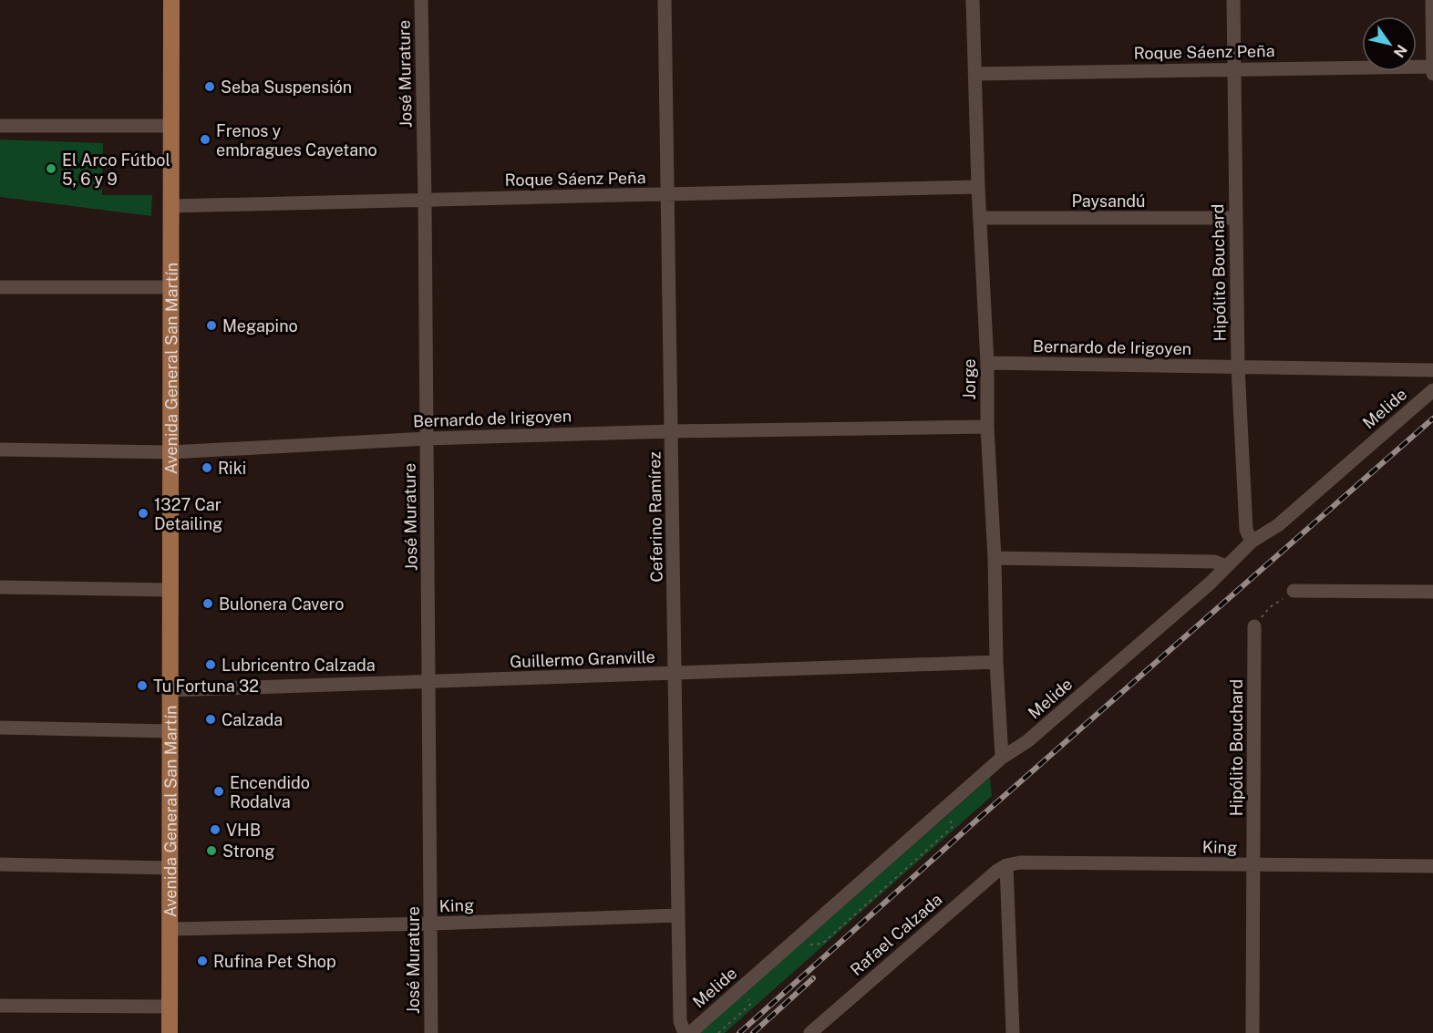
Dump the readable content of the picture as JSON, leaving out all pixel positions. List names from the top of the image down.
{
  "streets": {
    "main road": ["Avenida General San Martín"],
    "street": [
      "Roque Sáenz Peña",
      "José Murature",
      "Paysandú",
      "Hipólito Bouchard",
      "Bernardo de Irigoyen",
      "Jorge",
      "Melide",
      "Ceferino Ramírez",
      "Guillermo Granville",
      "King",
      "Rafael Calzada"
    ]
  },
  "crossings": [
    ["Roque Sáenz Peña", "José Murature"],
    ["Roque Sáenz Peña", "Hipólito Bouchard"],
    ["Roque Sáenz Peña", "Avenida General San Martín"],
    ["Roque Sáenz Peña", "Jorge"],
    ["Roque Sáenz Peña", "Ceferino Ramírez"],
    ["José Murature", "Bernardo de Irigoyen"],
    ["José Murature", "Guillermo Granville"],
    ["José Murature", "King"],
    ["Paysandú", "Hipólito Bouchard"],
    ["Paysandú", "Jorge"],
    ["Hipólito Bouchard", "Bernardo de Irigoyen"],
    ["Hipólito Bouchard", "Melide"],
    ["Hipólito Bouchard", "King"],
    ["Bernardo de Irigoyen", "Avenida General San Martín"],
    ["Bernardo de Irigoyen", "Jorge"],
    ["Bernardo de Irigoyen", "Ceferino Ramírez"],
    ["Avenida General San Martín", "Guillermo Granville"],
    ["Avenida General San Martín", "King"],
    ["Jorge", "Melide"],
    ["Jorge", "Guillermo Granville"],
    ["Ceferino Ramírez", "Guillermo Granville"],
    ["Ceferino Ramírez", "King"],
    ["King", "Rafael Calzada"]
  ],
  "places": [
    "Seba Suspensión",
    "Frenos y embragues Cayetano",
    "El Arco Fútbol 5, 6 y 9",
    "Megapino",
    "Riki",
    "1327 Car Detailing",
    "Bulonera Cavero",
    "Lubricentro Calzada",
    "Tu Fortuna 32",
    "Calzada",
    "Encendido Rodalva",
    "VHB",
    "Strong",
    "Rufina Pet Shop"
  ],
  "north": "bottom right"
}
